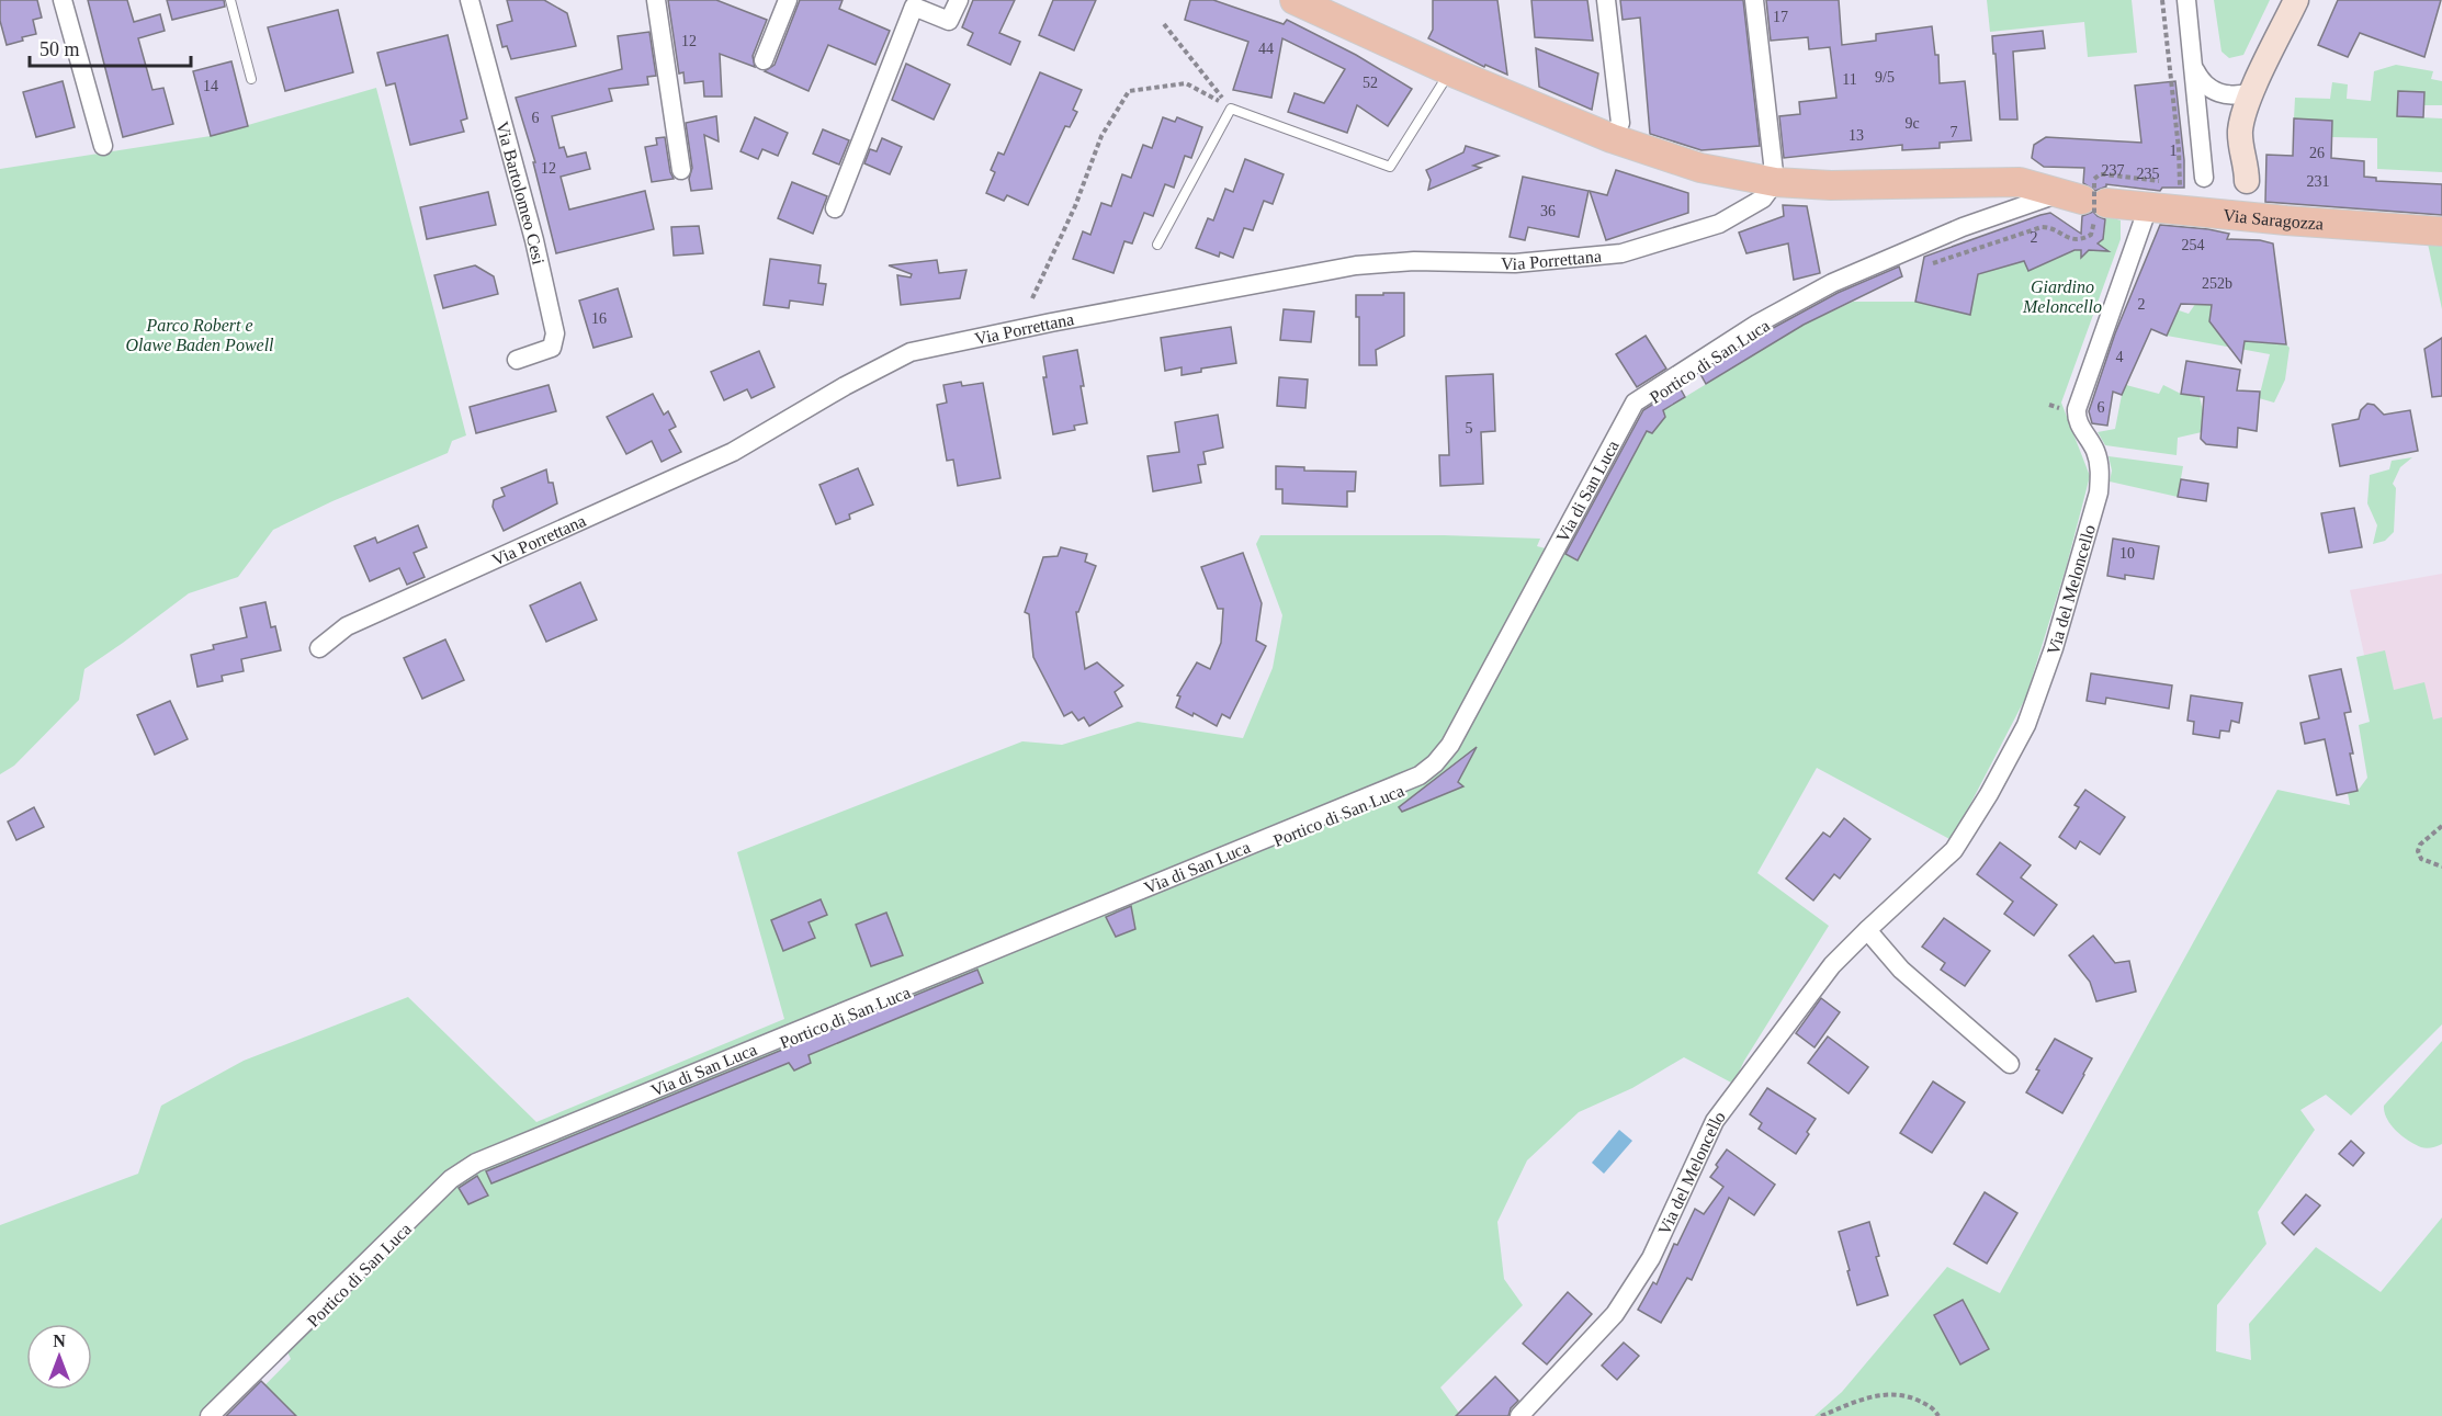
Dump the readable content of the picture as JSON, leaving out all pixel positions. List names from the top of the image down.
{
  "streets": {
    "main road": ["Via Saragozza"],
    "street": [
      "Via Bartolomeo Cesi",
      "Via Porrettana",
      "Via di San Luca",
      "Via del Meloncello"
    ]
  },
  "crossings": [
    ["Via Saragozza", "Via di San Luca"],
    ["Via Saragozza", "Via del Meloncello"]
  ],
  "parks": ["Giardino Meloncello", "Parco Robert e Olawe Baden Powell"],
  "house_numbers": [
    "17",
    "12",
    "44",
    "9/5",
    "11",
    "52",
    "14",
    "6",
    "9c",
    "7",
    "13",
    "1",
    "26",
    "12",
    "237",
    "235",
    "231",
    "36",
    "2",
    "254",
    "252b",
    "2",
    "16",
    "4",
    "6",
    "5",
    "10"
  ],
  "scale_bar": "50 m",
  "north": "top"
}
